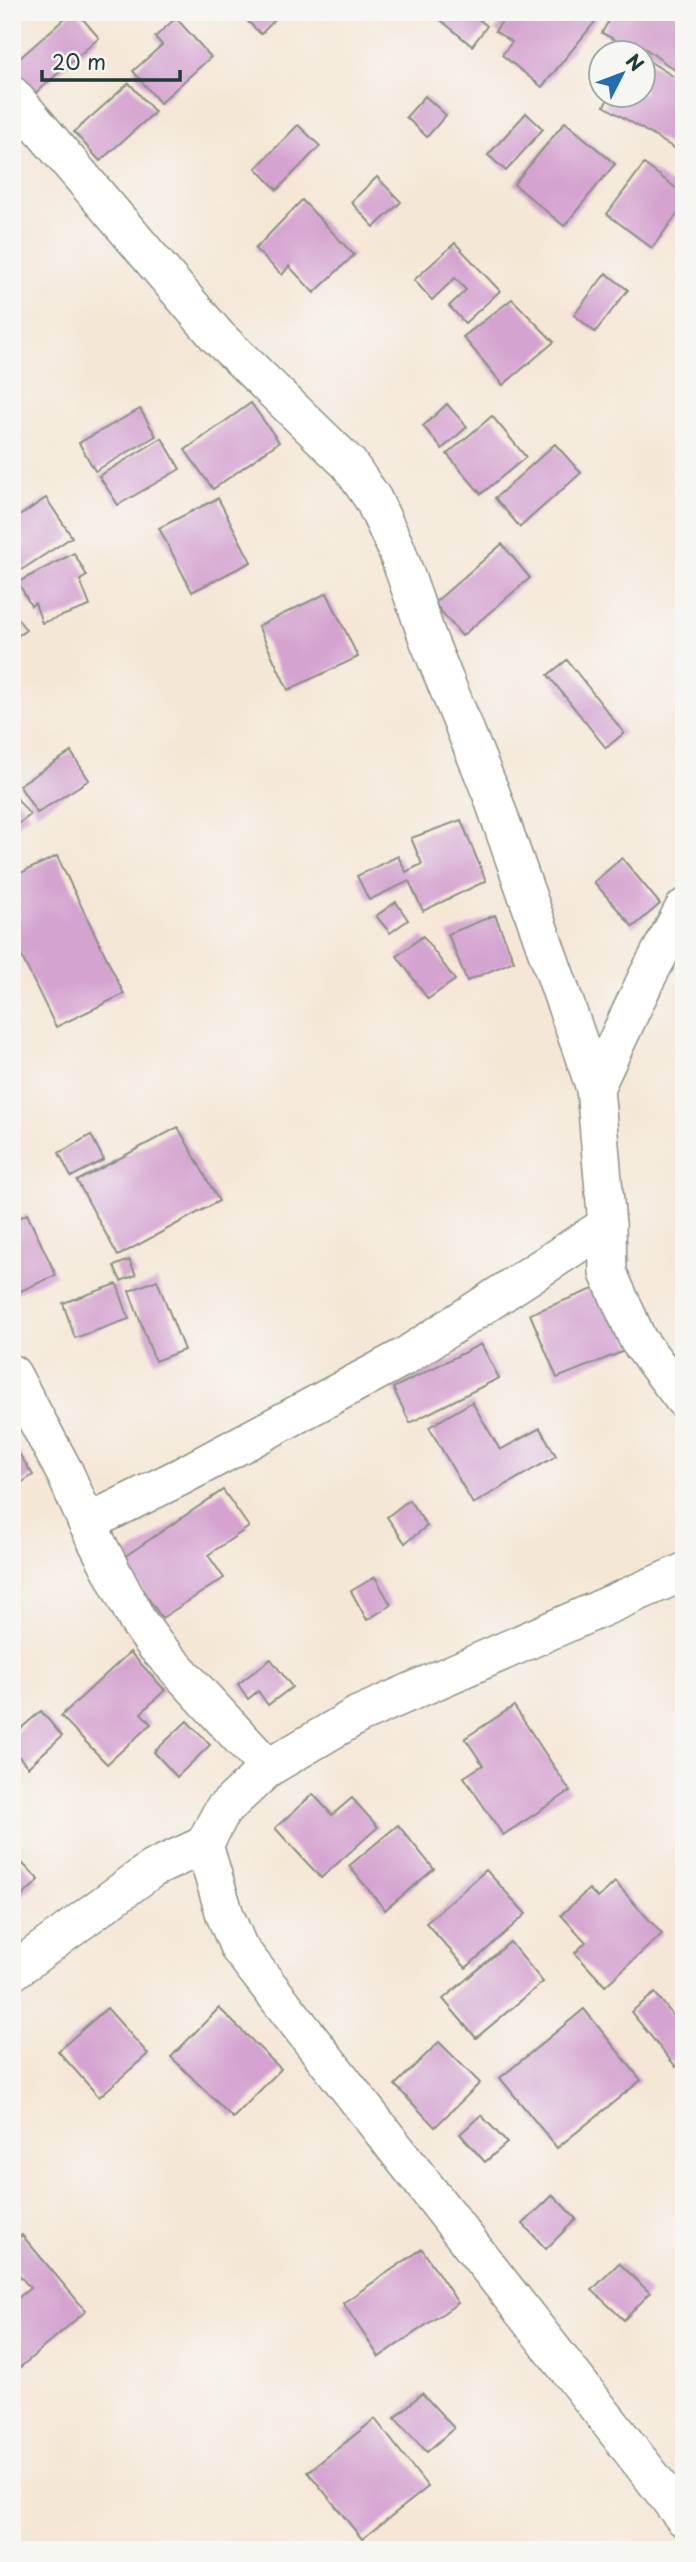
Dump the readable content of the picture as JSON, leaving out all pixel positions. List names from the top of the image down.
{
  "scale_bar": "20 m",
  "north": "top right"
}
